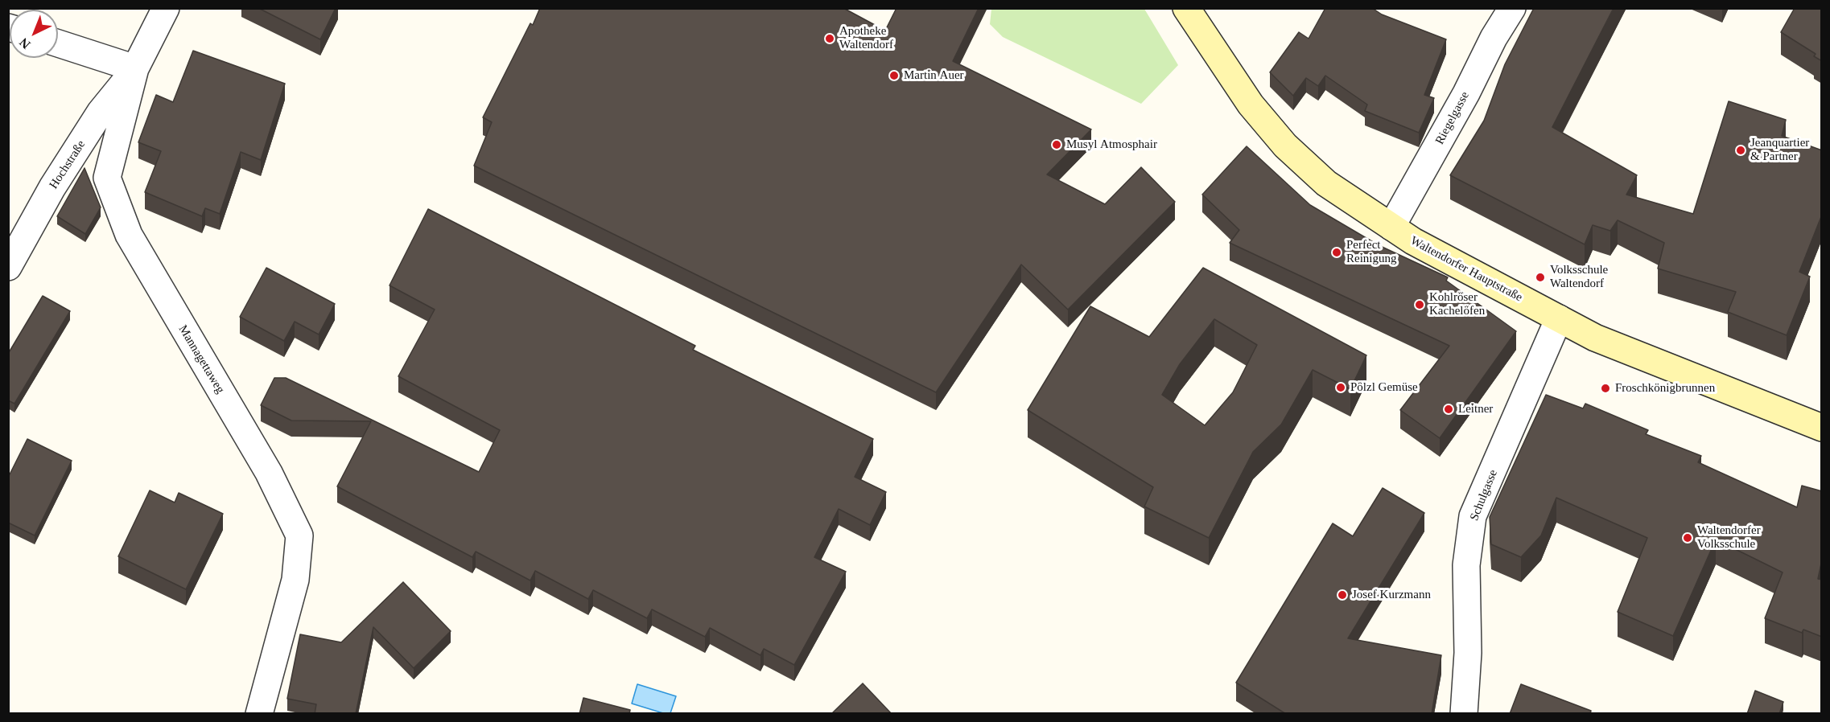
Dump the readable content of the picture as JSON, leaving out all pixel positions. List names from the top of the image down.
{
  "streets": {
    "main road": ["Waltendorfer Hauptstraße"],
    "street": [
      "Riegelgasse",
      "Hochstraße",
      "Mannagettaweg",
      "Schulgasse"
    ]
  },
  "crossings": [
    ["Riegelgasse", "Waltendorfer Hauptstraße"],
    ["Hochstraße", "Mannagettaweg"],
    ["Waltendorfer Hauptstraße", "Schulgasse"]
  ],
  "places": [
    "Apotheke Waltendorf",
    "Martin Auer",
    "Musyl Atmosphair",
    "Jeanquartier & Partner",
    "Perfect Reinigung",
    "Volksschule Waltendorf",
    "Kohlröser Kachelöfen",
    "Pölzl Gemüse",
    "Froschkönigbrunnen",
    "Leitner",
    "Waltendorfer Volksschule",
    "Josef Kurzmann"
  ],
  "north": "bottom left"
}
